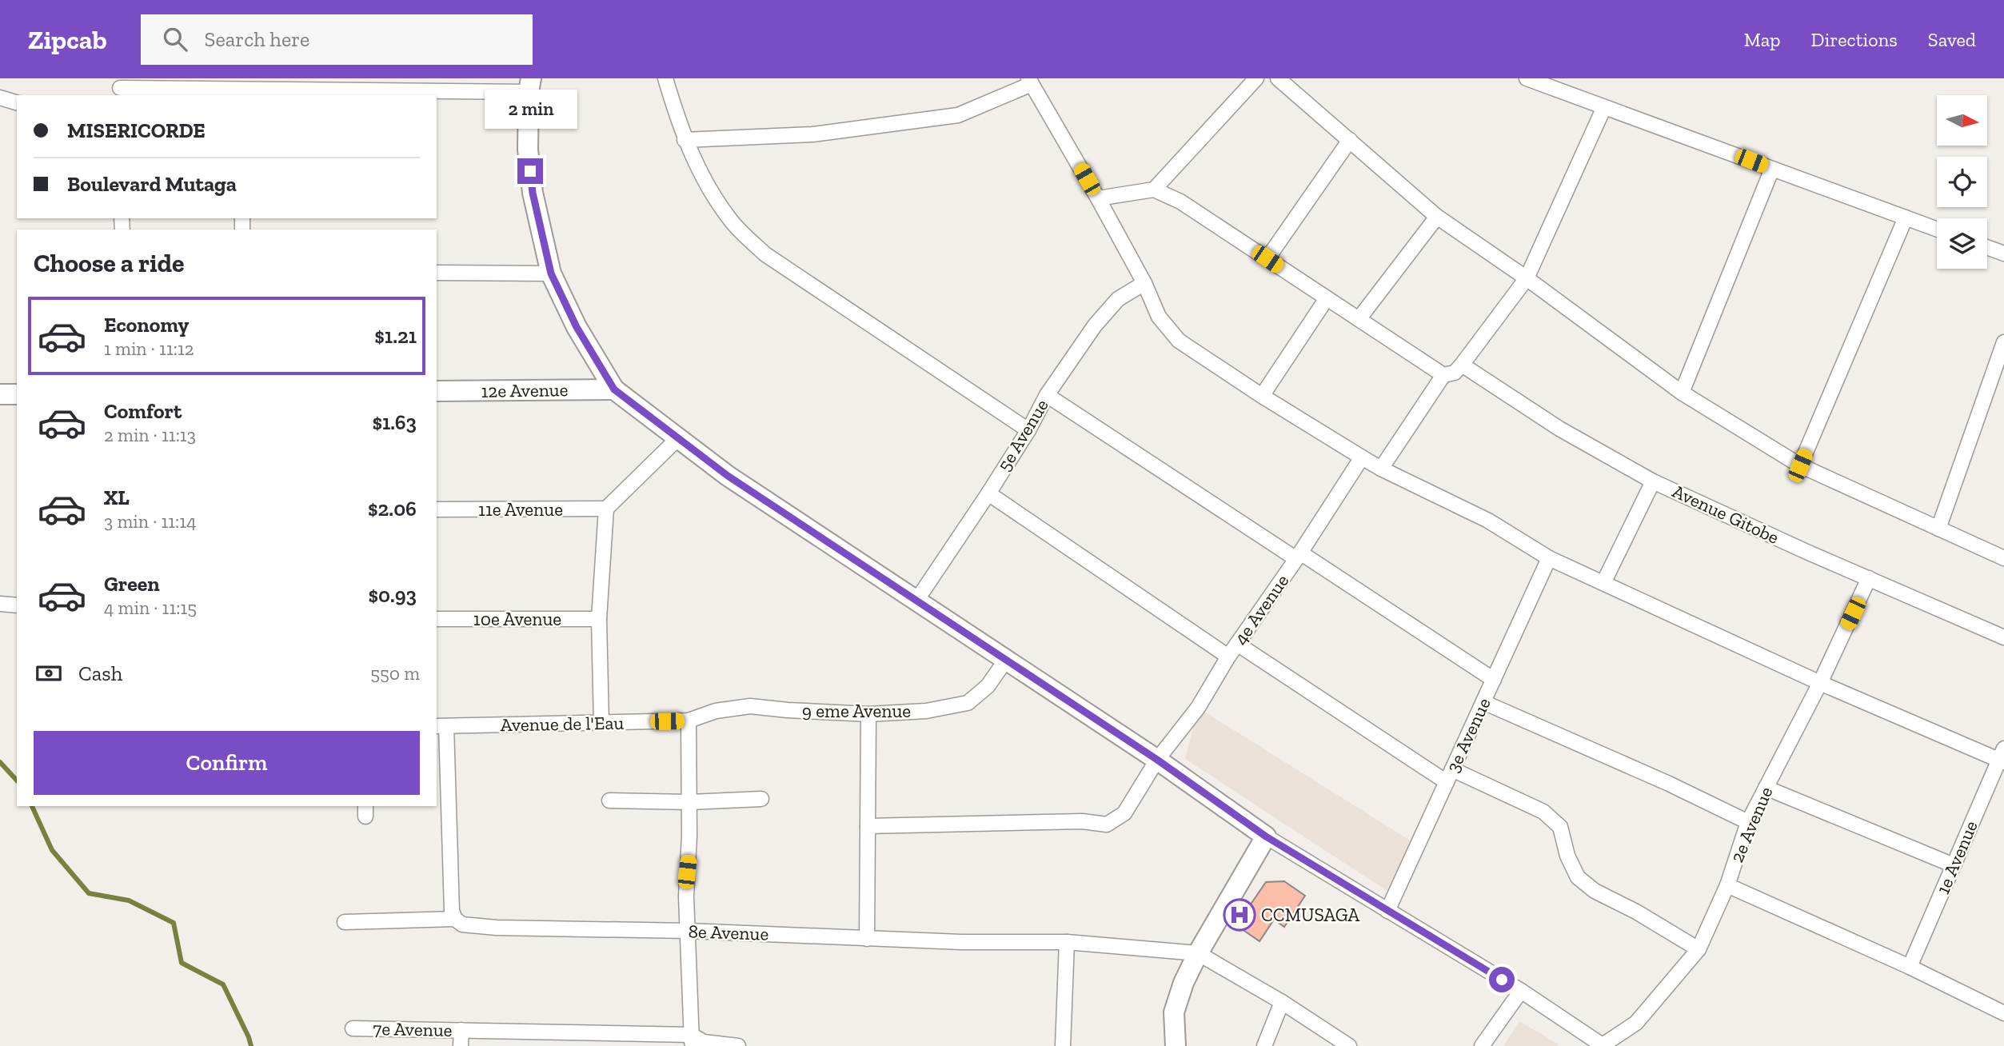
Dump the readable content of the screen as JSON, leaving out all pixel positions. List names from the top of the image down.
{
  "streets": {
    "street": [
      "12e Avenue",
      "5e Avenue",
      "11e Avenue",
      "Avenue Gitobe",
      "4e Avenue",
      "10e Avenue",
      "9 eme Avenue",
      "Avenue de l'Eau",
      "3e Avenue",
      "2e Avenue",
      "1e Avenue",
      "8e Avenue",
      "7e Avenue"
    ]
  },
  "crossings": [
    ["Avenue Gitobe", "2e Avenue"],
    ["9 eme Avenue", "Avenue de l'Eau"]
  ],
  "places": {
    "hospital": ["CCMUSAGA"]
  },
  "north": "right",
  "page": {
    "header": "Zipcab",
    "search": "Search here",
    "nav": ["Map", "Directions", "Saved"],
    "bubble": "2 min",
    "banner": ["MISERICORDE", "Boulevard Mutaga"],
    "heading": "Choose a ride",
    "list": [
      {
        "name": "Economy",
        "note": "1 min · 11:12",
        "value": "$1.21"
      },
      {
        "name": "Comfort",
        "note": "2 min · 11:13",
        "value": "$1.63"
      },
      {
        "name": "XL",
        "note": "3 min · 11:14",
        "value": "$2.06"
      },
      {
        "name": "Green",
        "note": "4 min · 11:15",
        "value": "$0.93"
      }
    ],
    "pay": ["Cash", "550 m"],
    "buttons": "Confirm"
  }
}
